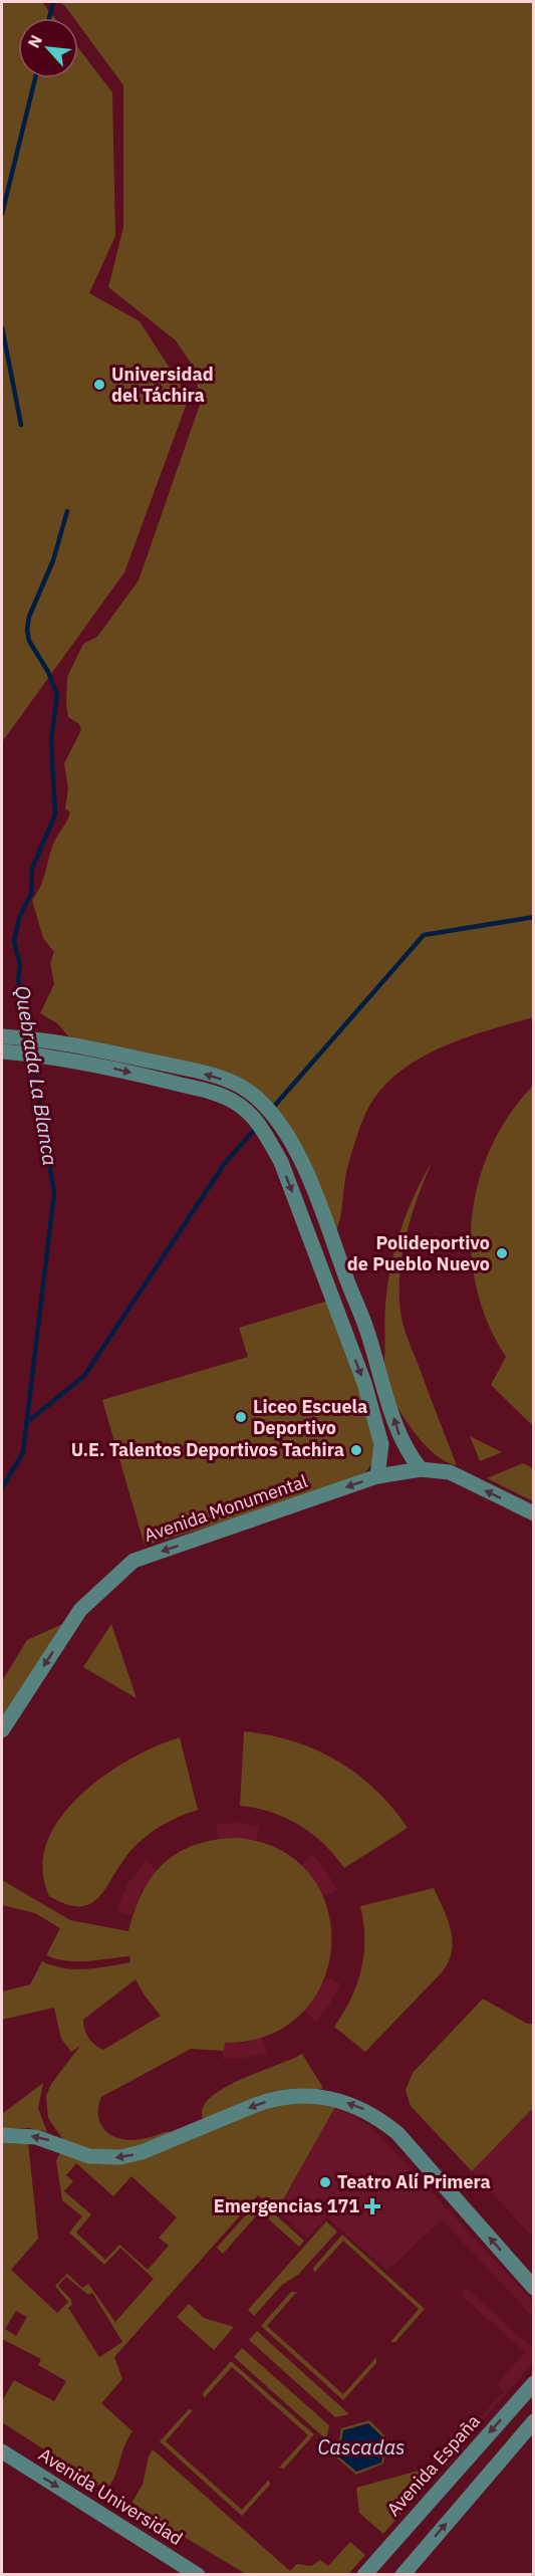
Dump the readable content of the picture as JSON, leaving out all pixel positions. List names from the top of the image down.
{
  "streets": {
    "street": ["Avenida Monumental", "Avenida España", "Avenida Universidad"]
  },
  "one_way": ["Avenida Monumental", "Avenida Universidad"],
  "water": ["Quebrada La Blanca", "Cascadas"],
  "places": {
    "other": [
      "Universidad del Táchira",
      "Polideportivo de Pueblo Nuevo",
      "Liceo Escuela Deportivo",
      "U.E. Talentos Deportivos Tachira",
      "Teatro Alí Primera"
    ],
    "health": ["Emergencias 171"]
  },
  "north": "top left"
}
